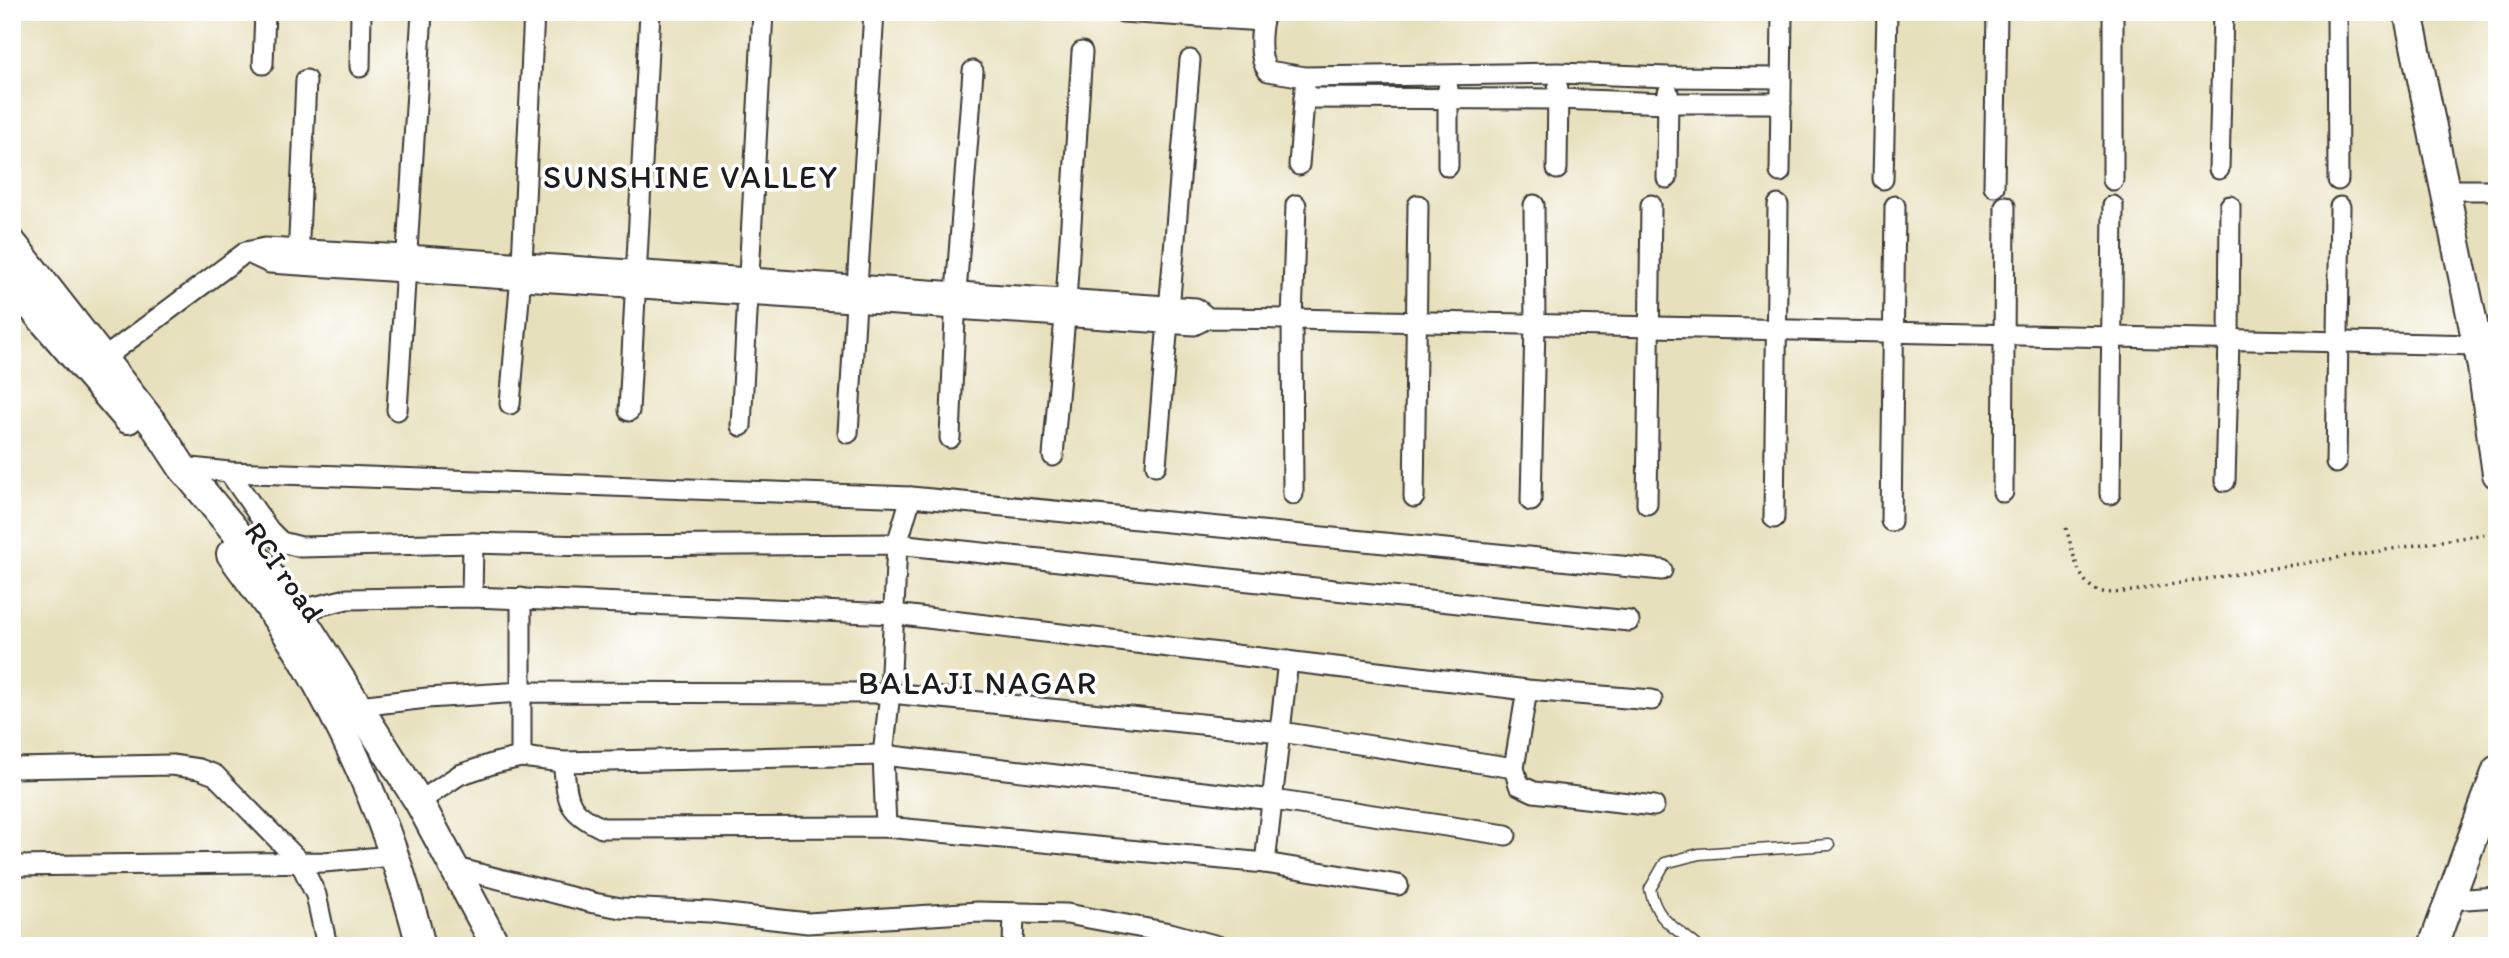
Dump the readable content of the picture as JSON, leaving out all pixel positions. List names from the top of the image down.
{
  "streets": {
    "main road": ["RCI road"]
  },
  "districts": ["SUNSHINE VALLEY", "BALAJI NAGAR"]
}
